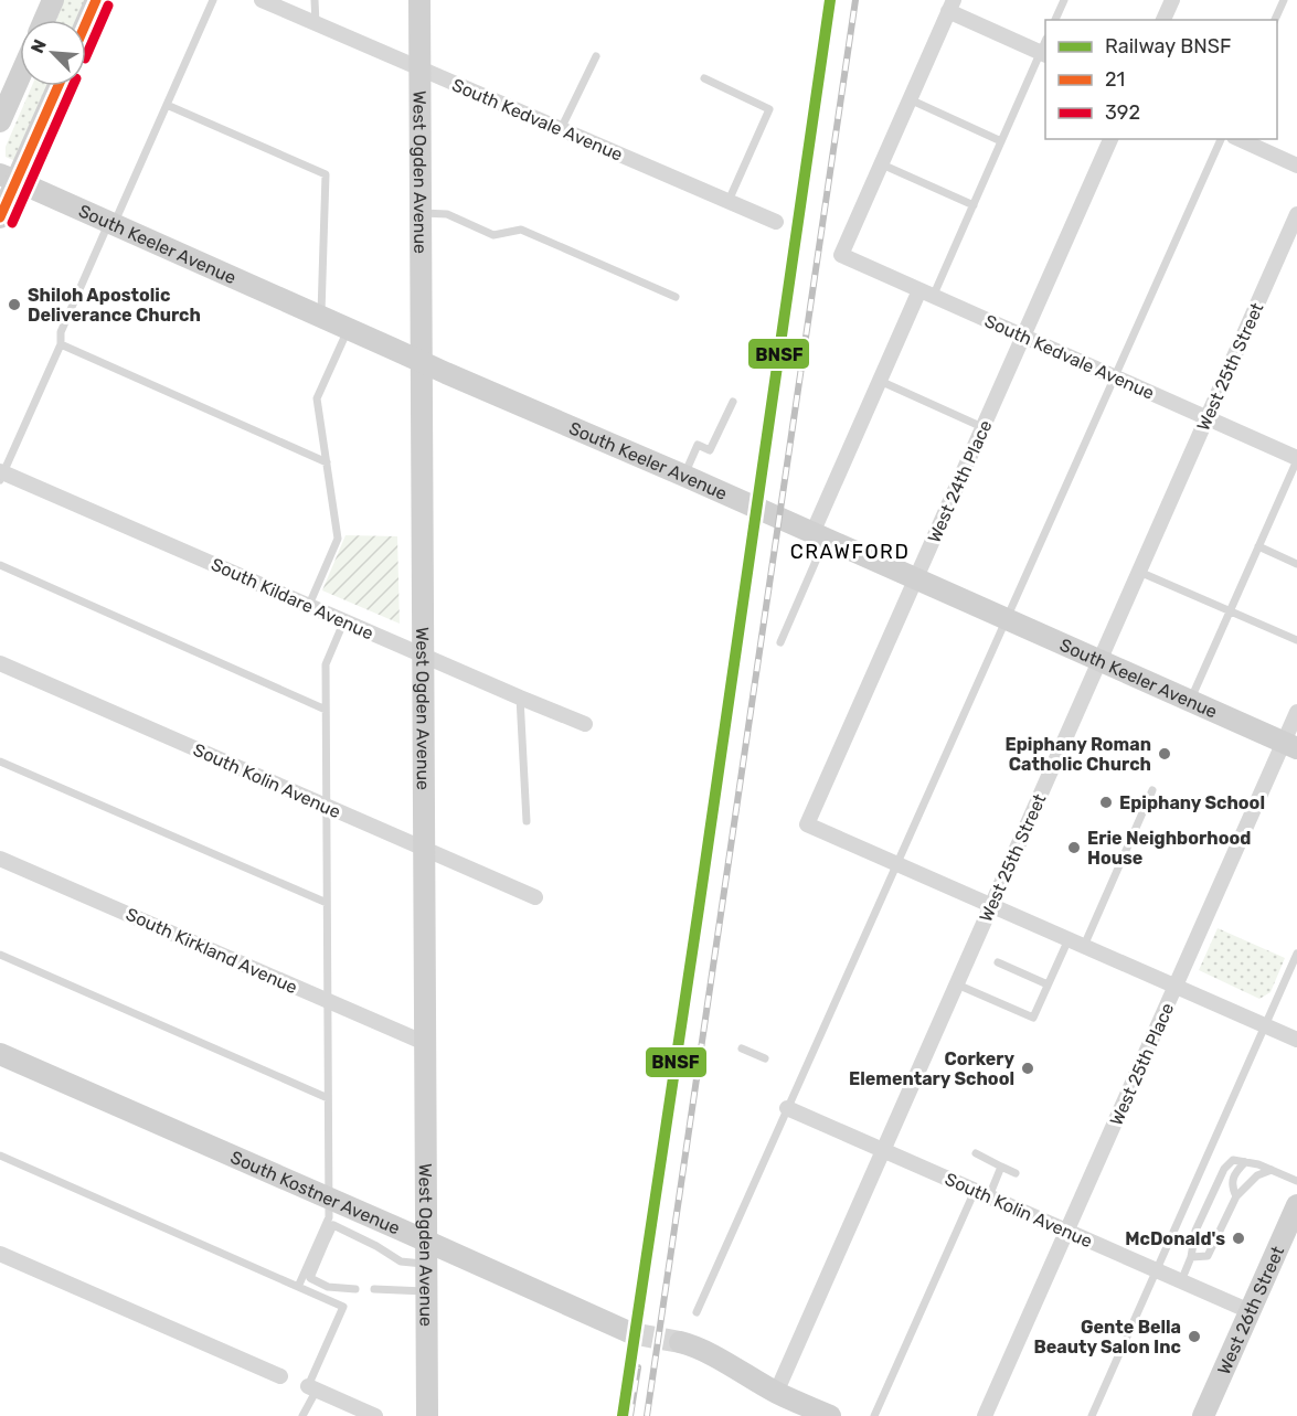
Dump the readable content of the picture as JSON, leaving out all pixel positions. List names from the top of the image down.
{
  "streets": {
    "street": [
      "South Kedvale Avenue",
      "West Ogden Avenue",
      "South Keeler Avenue",
      "West 25th Street",
      "West 24th Place",
      "South Kildare Avenue",
      "South Kolin Avenue",
      "South Kirkland Avenue",
      "West 25th Place",
      "South Kostner Avenue",
      "West 26th Street"
    ]
  },
  "crossings": [
    ["South Kedvale Avenue", "West Ogden Avenue"],
    ["South Kedvale Avenue", "West 25th Street"],
    ["South Kedvale Avenue", "West 24th Place"],
    ["West Ogden Avenue", "South Keeler Avenue"],
    ["West Ogden Avenue", "South Kildare Avenue"],
    ["West Ogden Avenue", "South Kolin Avenue"],
    ["West Ogden Avenue", "South Kirkland Avenue"],
    ["West Ogden Avenue", "South Kostner Avenue"],
    ["South Keeler Avenue", "West 25th Street"],
    ["South Keeler Avenue", "West 24th Place"],
    ["South Keeler Avenue", "West 25th Place"],
    ["West 25th Street", "South Kolin Avenue"],
    ["South Kolin Avenue", "West 25th Place"],
    ["South Kolin Avenue", "West 26th Street"]
  ],
  "districts": ["CRAWFORD"],
  "places": [
    "Shiloh Apostolic Deliverance Church",
    "Epiphany Roman Catholic Church",
    "Epiphany School",
    "Erie Neighborhood House",
    "Corkery Elementary School",
    "McDonald's",
    "Gente Bella Beauty Salon Inc"
  ],
  "lines": ["rail line BNSF", "transit line 21", "transit line 392"],
  "legend": ["Railway BNSF", "21", "392"],
  "north": "top left"
}
